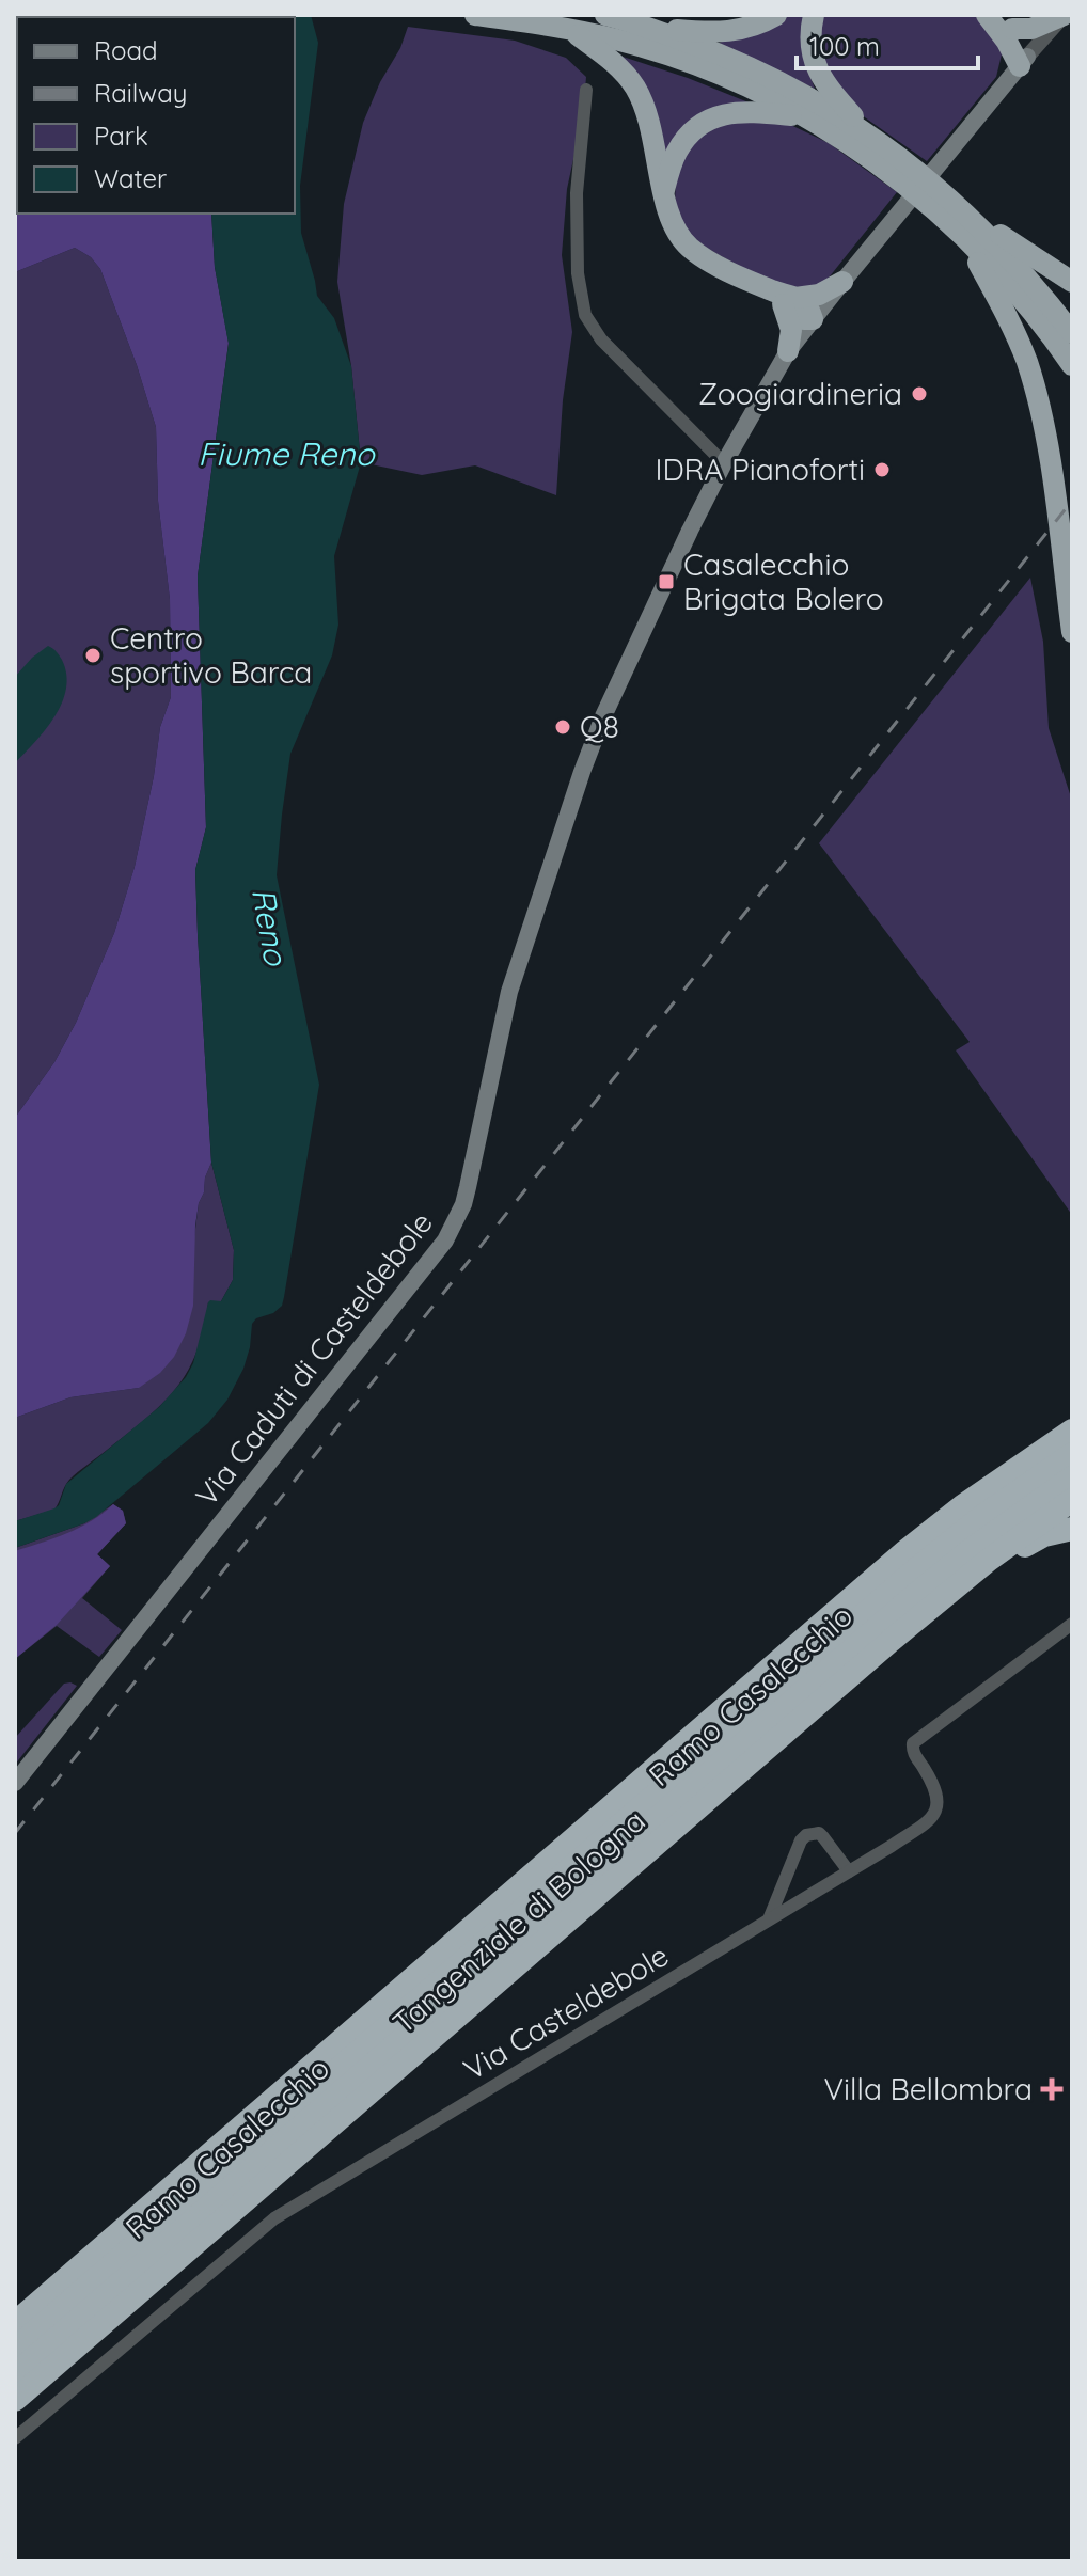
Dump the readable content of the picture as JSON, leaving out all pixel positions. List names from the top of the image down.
{
  "streets": {
    "highway": ["Ramo Casalecchio", "Tangenziale di Bologna"],
    "main road": ["Via Caduti di Casteldebole"],
    "street": ["Via Casteldebole"]
  },
  "water": ["Fiume Reno", "Reno"],
  "places": {
    "other": [
      "Zoogiardineria",
      "IDRA Pianoforti",
      "Centro sportivo Barca",
      "Q8"
    ],
    "transit": ["Casalecchio Brigata Bolero"],
    "health": ["Villa Bellombra"]
  },
  "legend": [
    "Road",
    "Railway",
    "Park",
    "Water"
  ],
  "scale_bar": "100 m"
}
